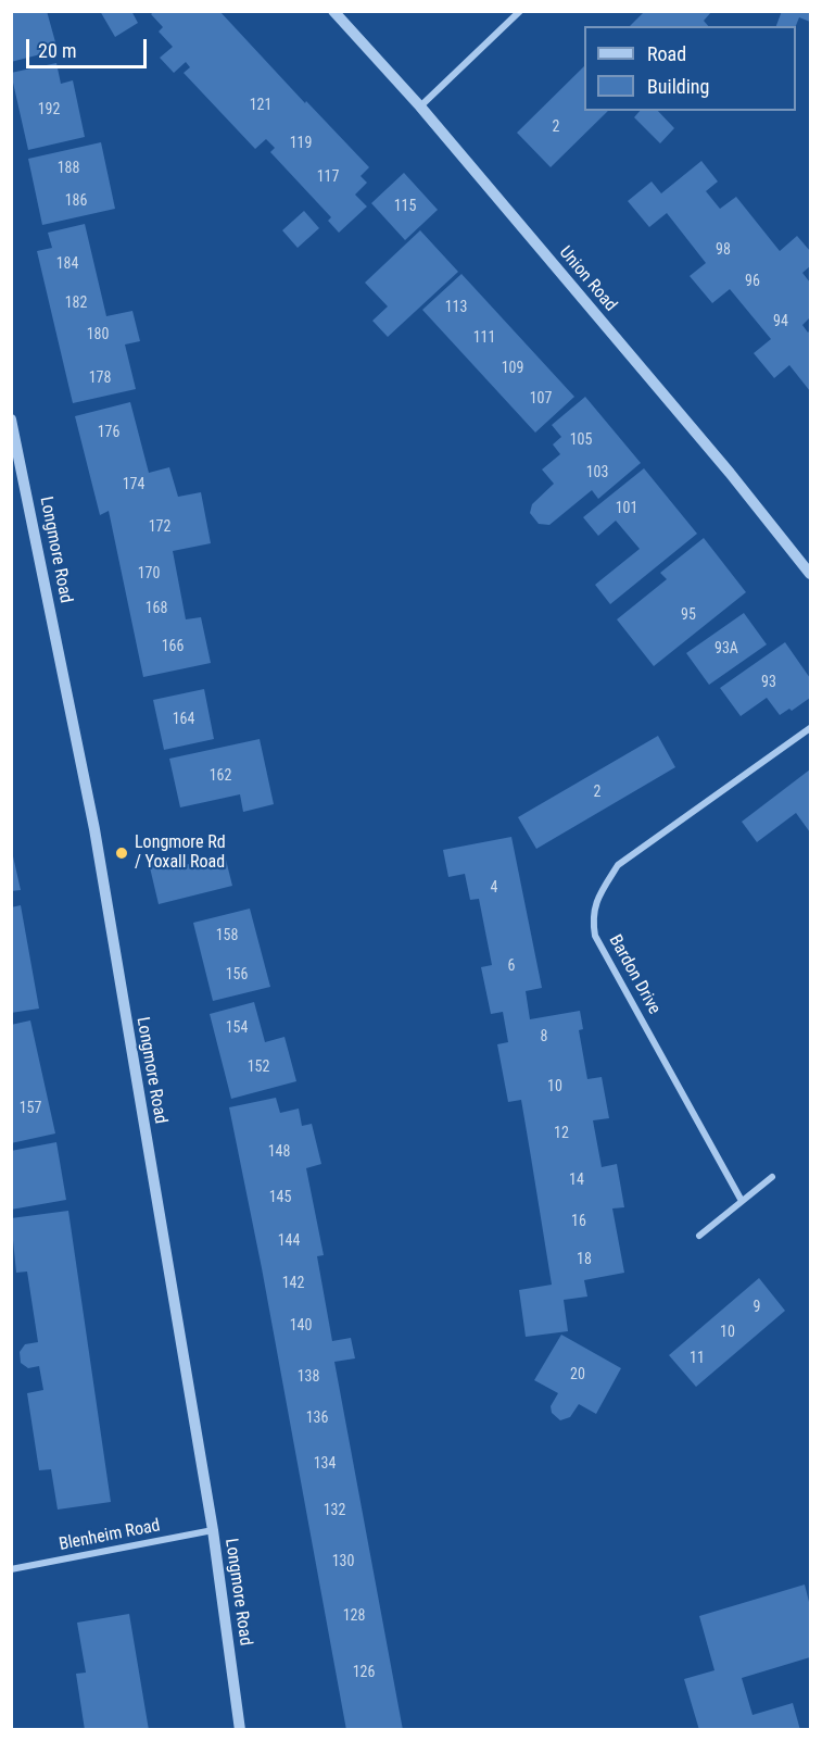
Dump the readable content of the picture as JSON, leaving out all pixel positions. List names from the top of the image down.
{
  "streets": {
    "street": [
      "Union Road",
      "Longmore Road",
      "Bardon Drive",
      "Blenheim Road"
    ]
  },
  "crossings": [
    ["Longmore Road", "Blenheim Road"]
  ],
  "places": ["Longmore Rd / Yoxall Road"],
  "house_numbers": [
    "121",
    "192",
    "2",
    "119",
    "188",
    "117",
    "186",
    "115",
    "98",
    "184",
    "96",
    "182",
    "113",
    "94",
    "180",
    "111",
    "109",
    "178",
    "107",
    "176",
    "105",
    "103",
    "174",
    "101",
    "172",
    "170",
    "168",
    "95",
    "166",
    "93A",
    "93",
    "164",
    "162",
    "2",
    "4",
    "158",
    "6",
    "156",
    "154",
    "8",
    "152",
    "10",
    "157",
    "12",
    "148",
    "14",
    "145",
    "16",
    "144",
    "18",
    "142",
    "9",
    "140",
    "10",
    "11",
    "20",
    "138",
    "136",
    "134",
    "132",
    "130",
    "128",
    "126"
  ],
  "legend": ["Road", "Building"],
  "scale_bar": "20 m"
}
